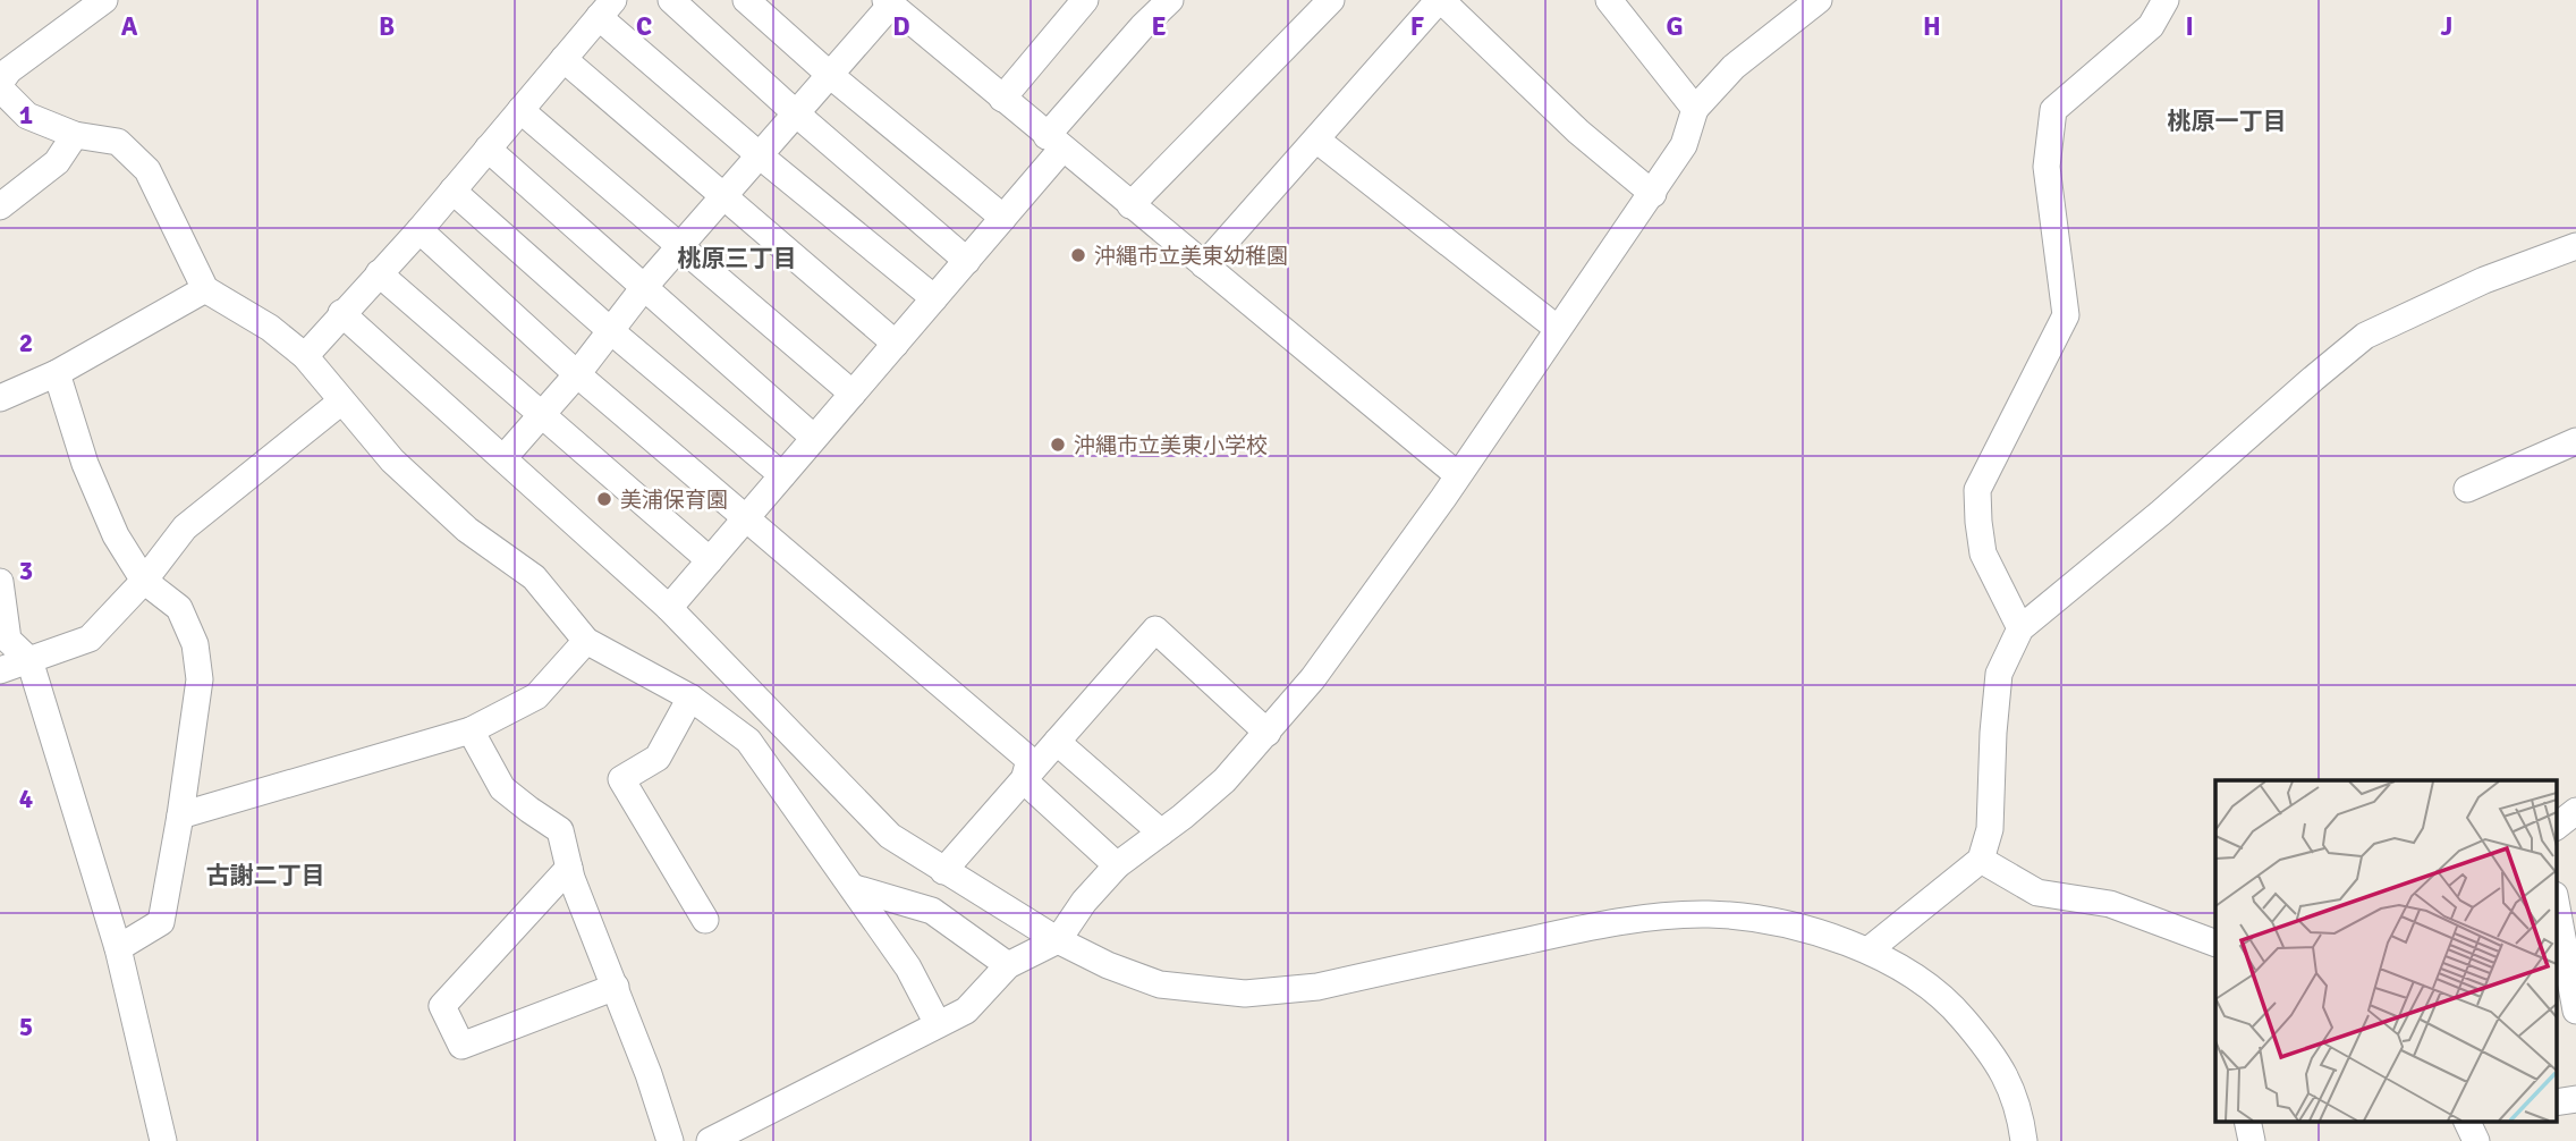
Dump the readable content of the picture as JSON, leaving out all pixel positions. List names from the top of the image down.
{
  "districts": ["桃原一丁目", "桃原三丁目", "古謝二丁目"],
  "places": ["沖縄市立美東幼稚園", "沖縄市立美東小学校", "美浦保育園"],
  "grid": {
    "columns": [
      "A",
      "B",
      "C",
      "D",
      "E",
      "F",
      "G",
      "H",
      "I",
      "J"
    ],
    "rows": [
      "1",
      "2",
      "3",
      "4",
      "5"
    ]
  }
}
